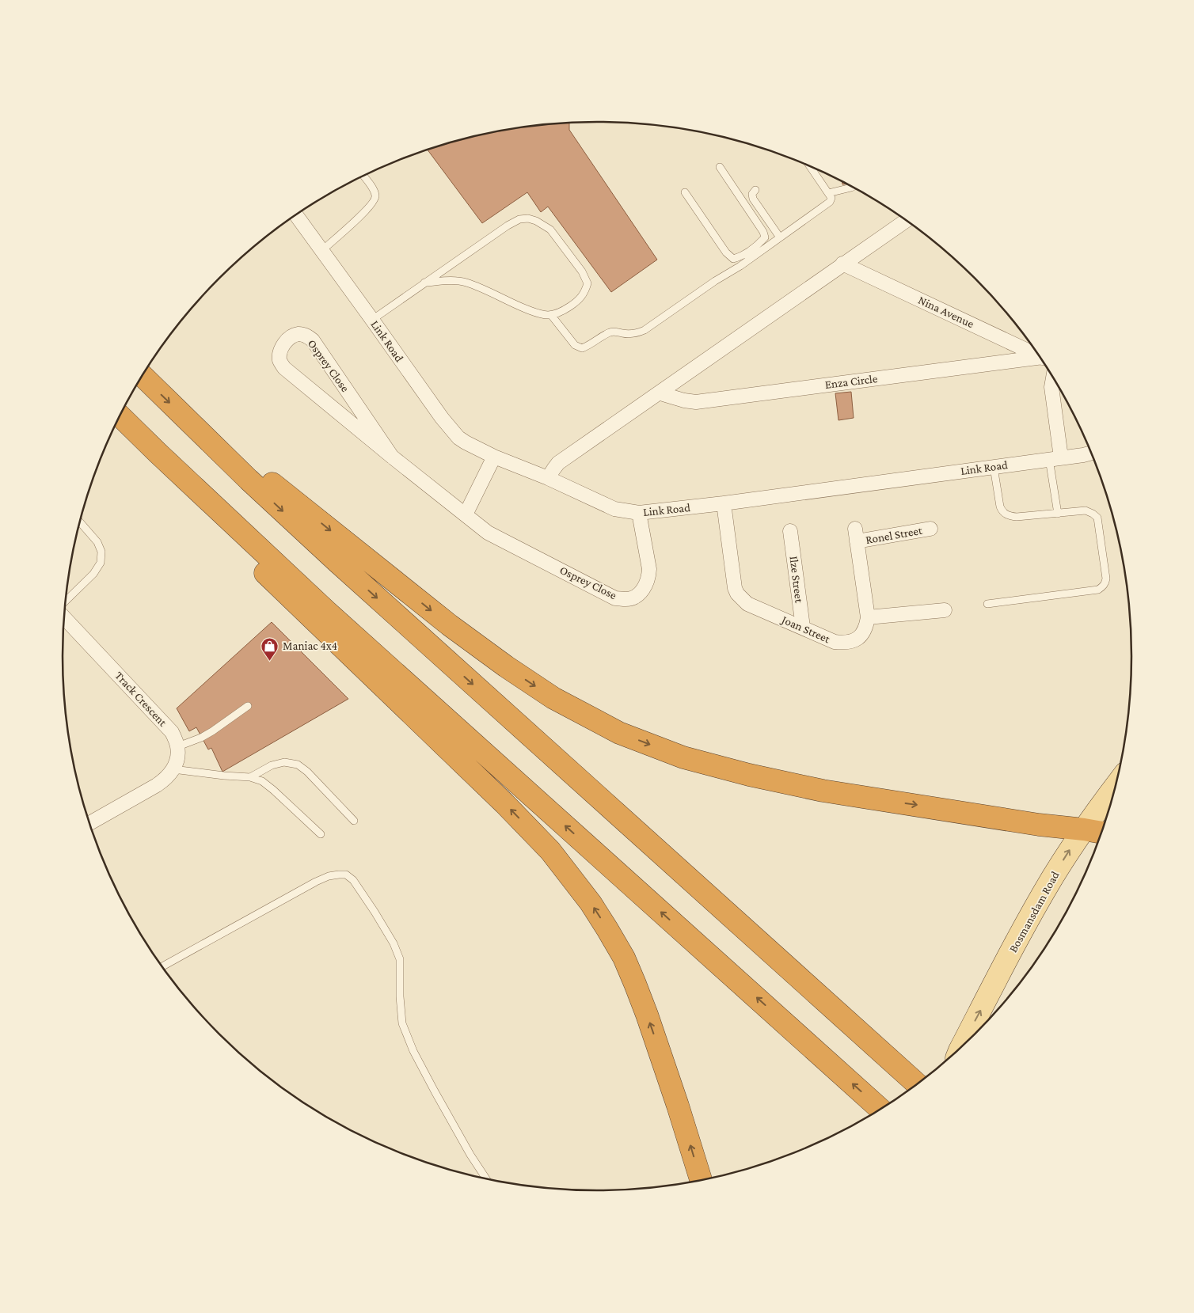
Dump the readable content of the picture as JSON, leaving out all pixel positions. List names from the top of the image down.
{
  "streets": {
    "main road": ["Bosmansdam Road"],
    "street": [
      "Nina Avenue",
      "Link Road",
      "Osprey Close",
      "Enza Circle",
      "Ronel Street",
      "Ilze Street",
      "Joan Street",
      "Track Crescent"
    ]
  },
  "crossings": [
    ["Link Road", "Osprey Close"],
    ["Link Road", "Joan Street"],
    ["Ronel Street", "Joan Street"],
    ["Ilze Street", "Joan Street"]
  ],
  "one_way": ["Bosmansdam Road"],
  "places": {
    "shop": ["Maniac 4x4"]
  }
}
